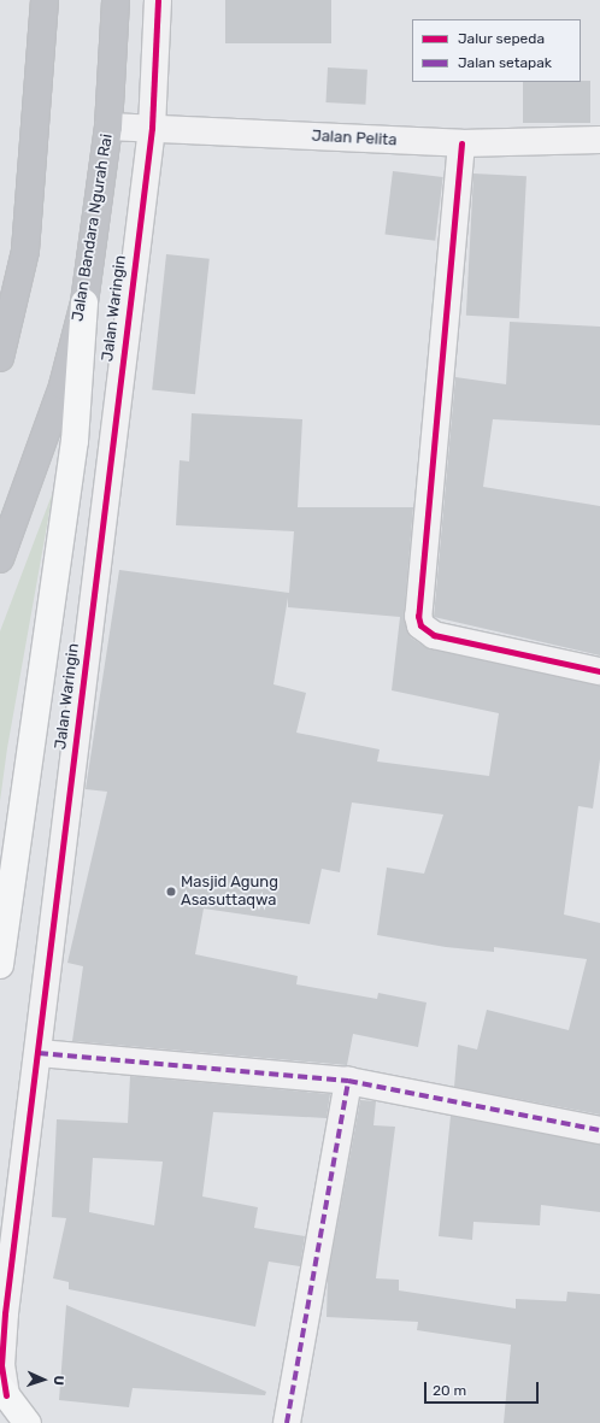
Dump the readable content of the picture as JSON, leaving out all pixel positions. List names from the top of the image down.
{
  "streets": {
    "main road": ["Jalan Bandara Ngurah Rai"],
    "street": ["Jalan Pelita", "Jalan Waringin"]
  },
  "crossings": [
    ["Jalan Pelita", "Jalan Bandara Ngurah Rai"],
    ["Jalan Pelita", "Jalan Waringin"]
  ],
  "places": ["Masjid Agung Asasuttaqwa"],
  "legend": ["Jalur sepeda", "Jalan setapak"],
  "scale_bar": "20 m",
  "north": "right"
}
